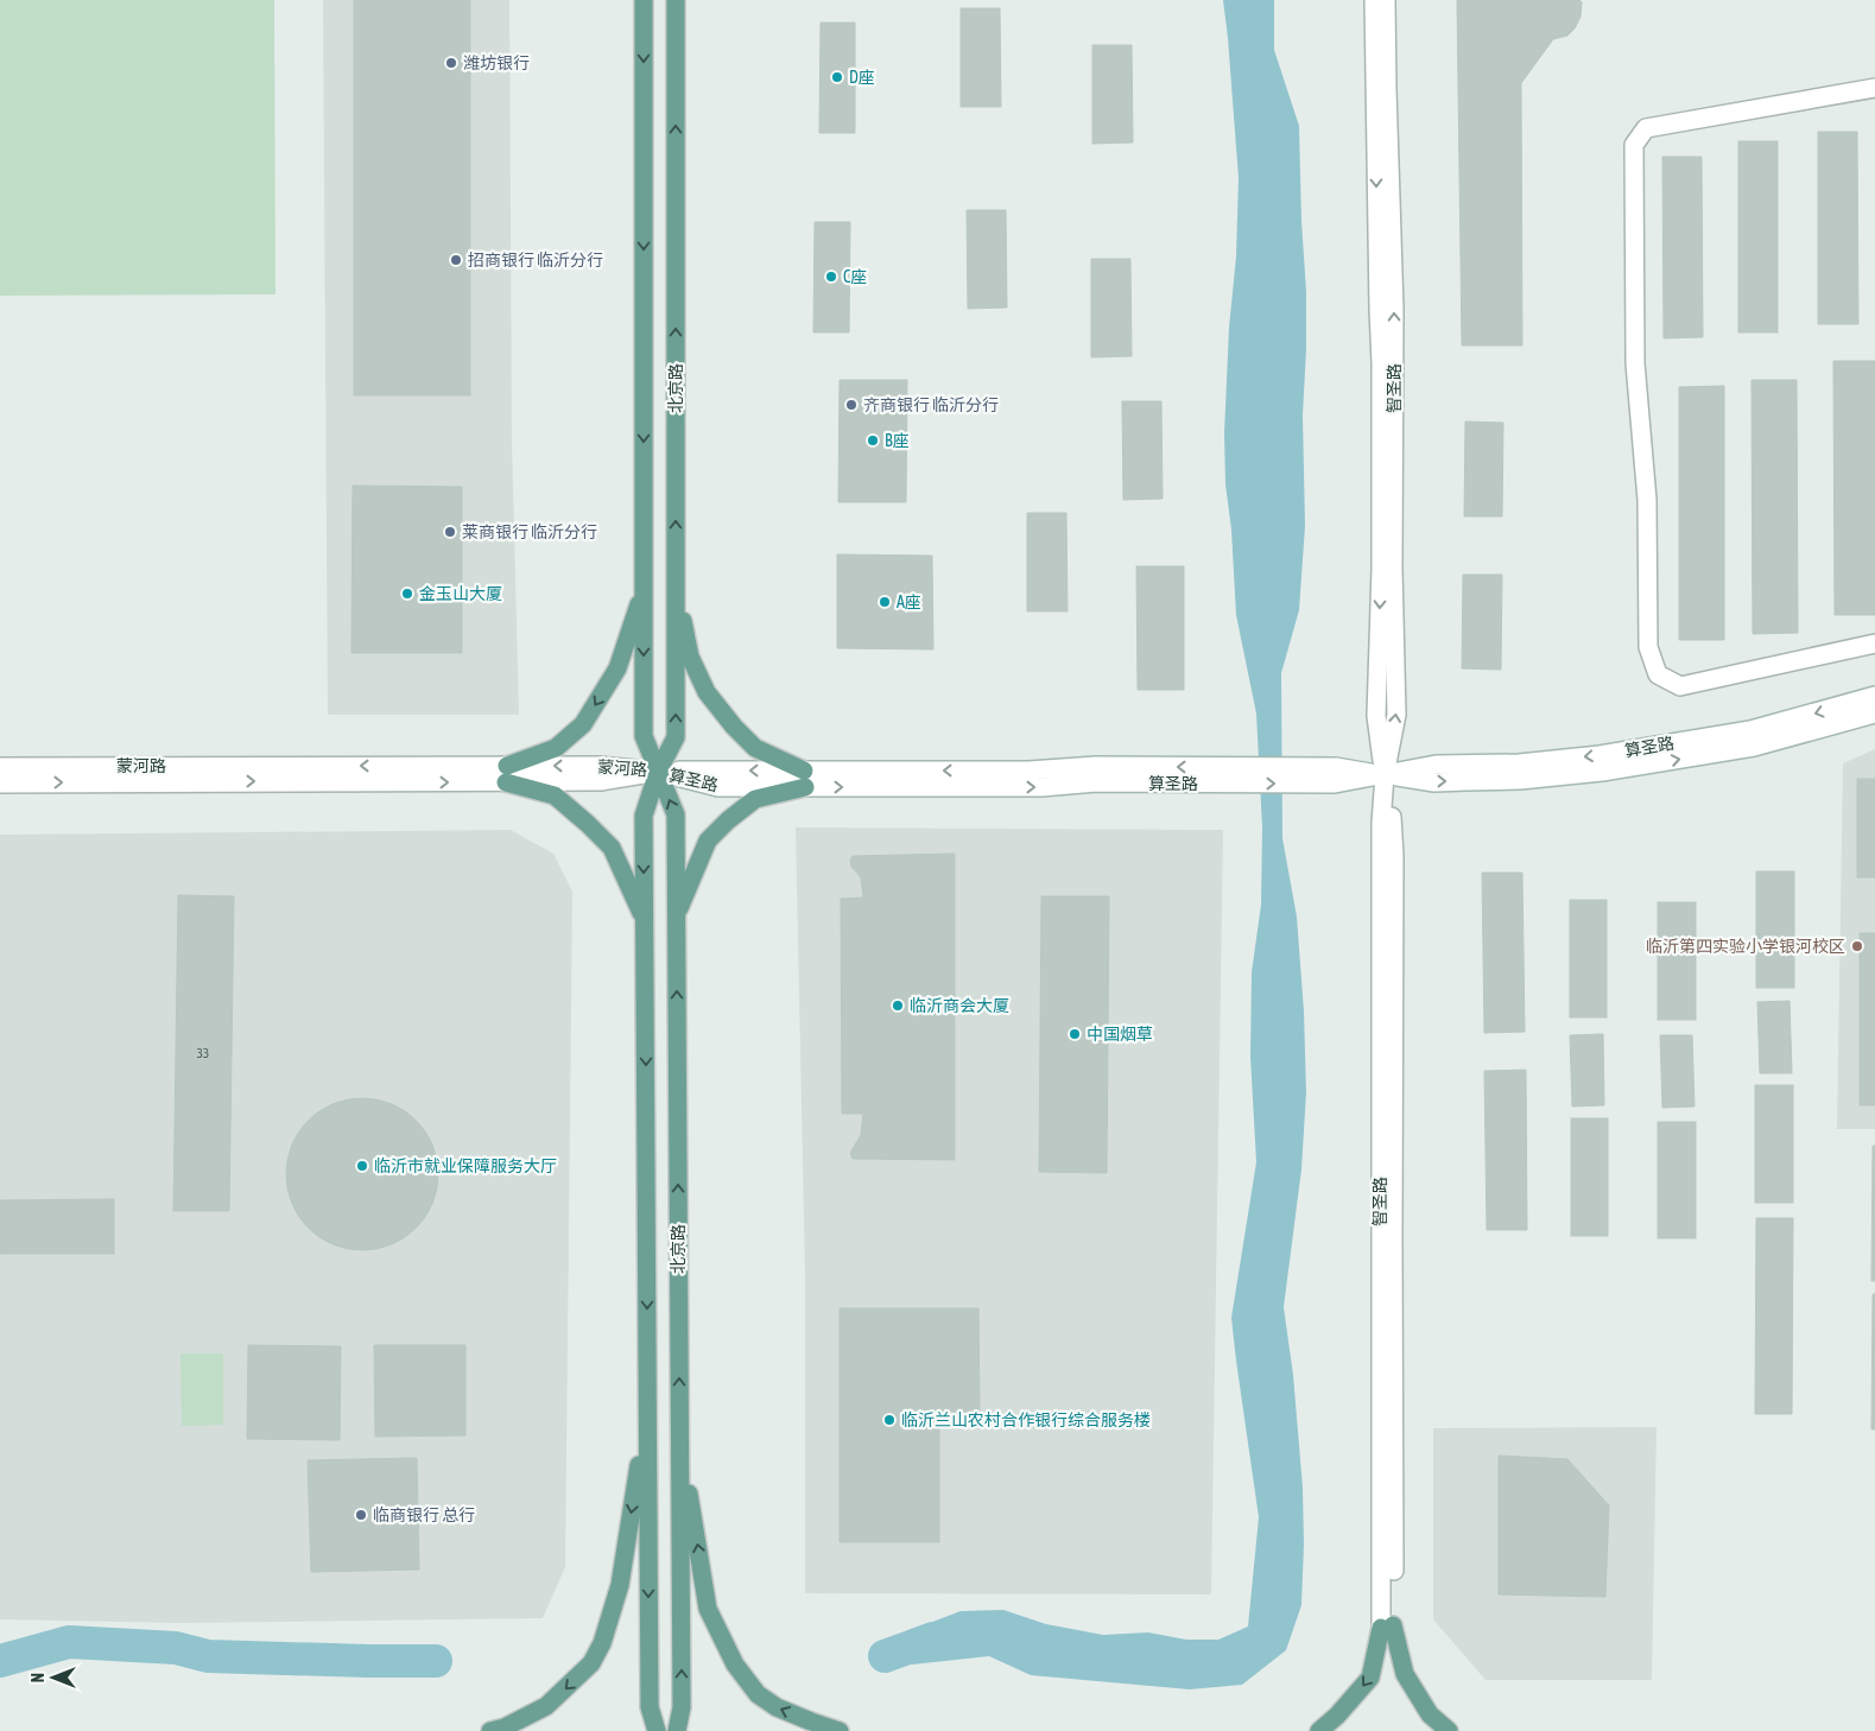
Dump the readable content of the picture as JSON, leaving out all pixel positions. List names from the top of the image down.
{
  "streets": {
    "main road": ["北京路"],
    "street": ["智圣路", "算圣路", "蒙河路"]
  },
  "crossings": [
    ["北京路", "算圣路"],
    ["北京路", "蒙河路"],
    ["智圣路", "算圣路"],
    ["算圣路", "蒙河路"]
  ],
  "places": [
    "潍坊银行",
    "D座",
    "招商银行 临沂分行",
    "C座",
    "齐商银行 临沂分行",
    "B座",
    "莱商银行 临沂分行",
    "金玉山大厦",
    "A座",
    "临沂第四实验小学银河校区",
    "临沂商会大厦",
    "中国烟草",
    "临沂市就业保障服务大厅",
    "临沂兰山农村合作银行综合服务楼",
    "临商银行 总行"
  ],
  "house_numbers": ["33"],
  "north": "left"
}
